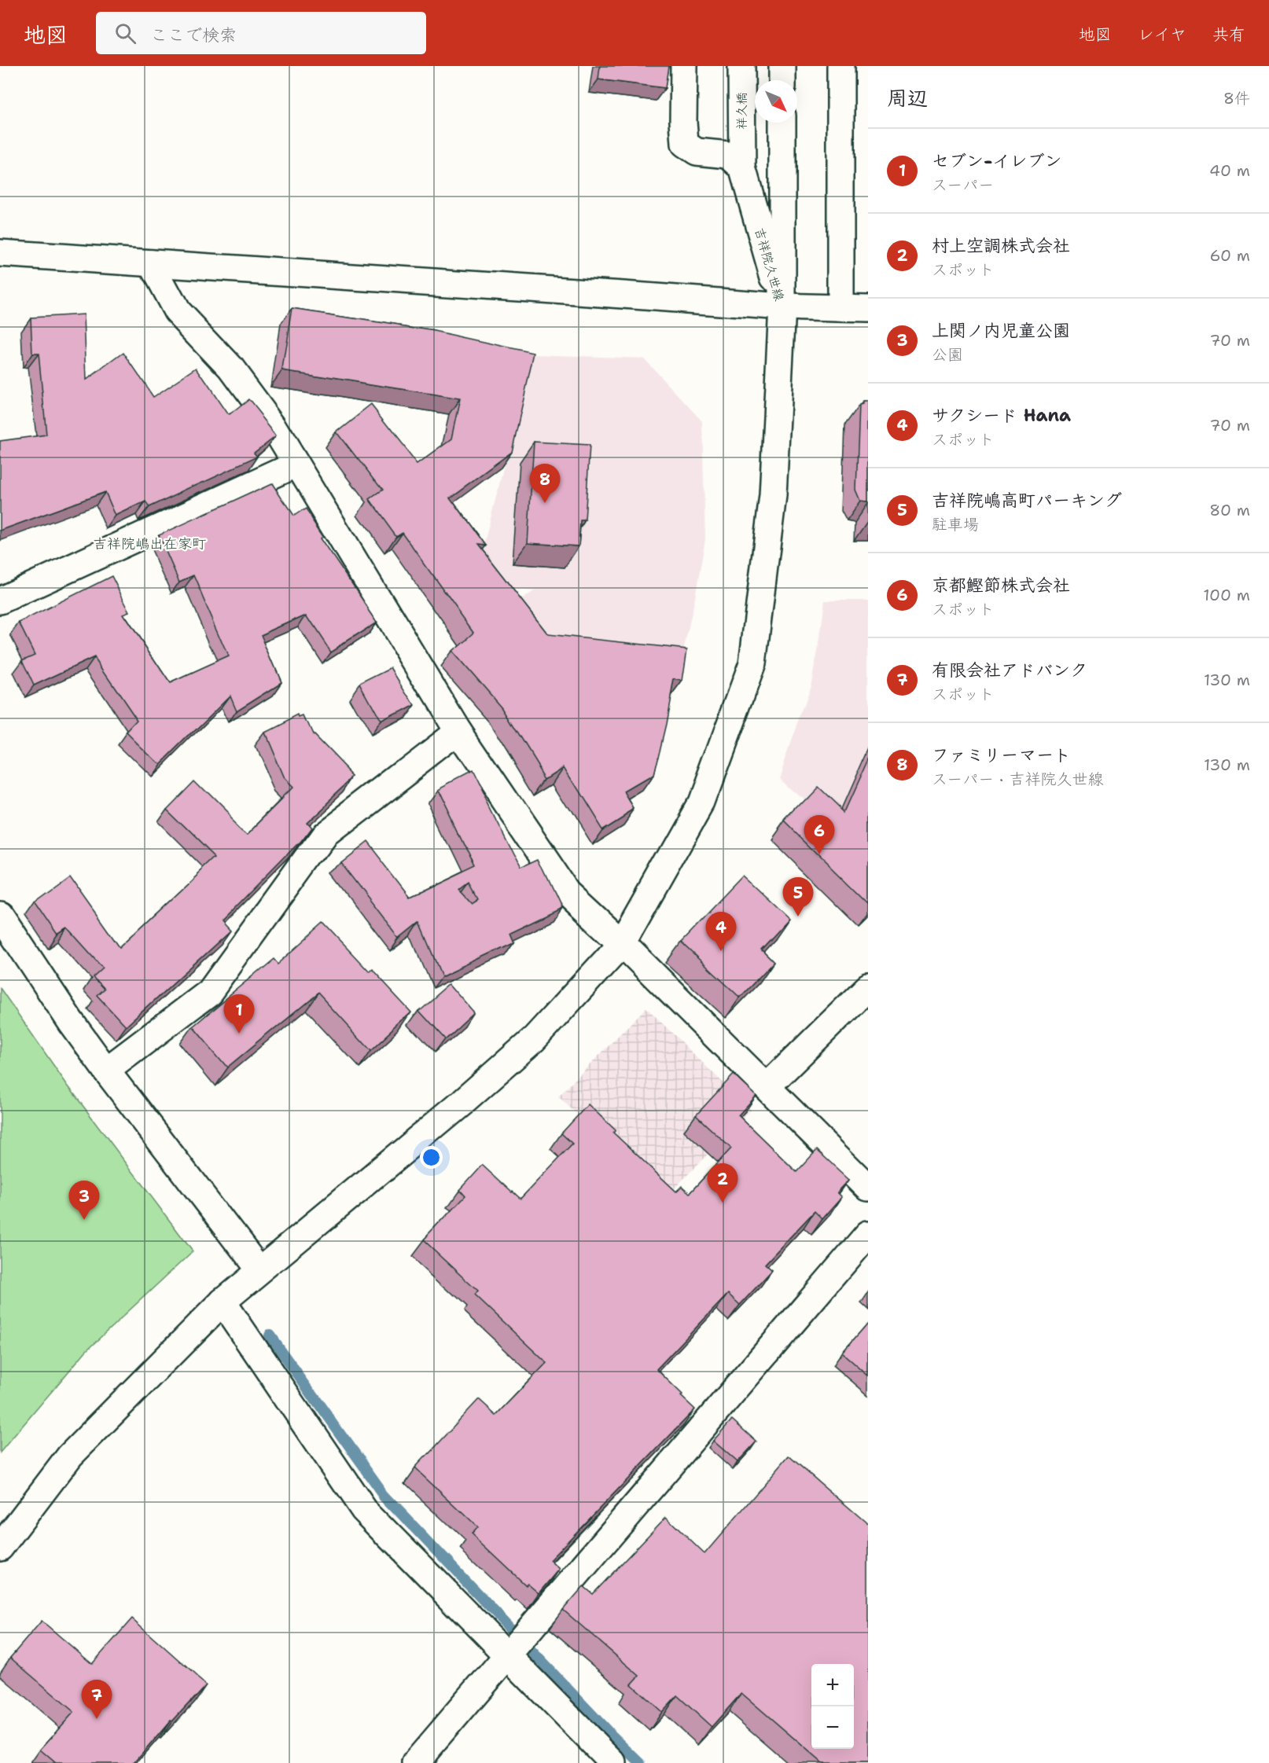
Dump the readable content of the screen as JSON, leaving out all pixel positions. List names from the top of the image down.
{
  "streets": {
    "street": ["祥久橋", "吉祥院久世線"]
  },
  "crossings": [
    ["祥久橋", "吉祥院久世線"]
  ],
  "districts": ["吉祥院嶋出在家町"],
  "north": "bottom right",
  "page": {
    "header": "地図",
    "search": "ここで検索",
    "nav": ["地図", "レイヤ", "共有"],
    "heading": ["周辺", "8件"],
    "list": [
      {
        "mark": "1",
        "name": "セブン-イレブン",
        "note": "スーパー",
        "value": "40 m"
      },
      {
        "mark": "2",
        "name": "村上空調株式会社",
        "note": "スポット",
        "value": "60 m"
      },
      {
        "mark": "3",
        "name": "上関ノ内児童公園",
        "note": "公園",
        "value": "70 m"
      },
      {
        "mark": "4",
        "name": "サクシード Hana",
        "note": "スポット",
        "value": "70 m"
      },
      {
        "mark": "5",
        "name": "吉祥院嶋高町パーキング",
        "note": "駐車場",
        "value": "80 m"
      },
      {
        "mark": "6",
        "name": "京都鰹節株式会社",
        "note": "スポット",
        "value": "100 m"
      },
      {
        "mark": "7",
        "name": "有限会社アドバンク",
        "note": "スポット",
        "value": "130 m"
      },
      {
        "mark": "8",
        "name": "ファミリーマート",
        "note": "スーパー · 吉祥院久世線",
        "value": "130 m"
      }
    ],
    "pins": [
      "8",
      "6",
      "5",
      "4",
      "1",
      "2",
      "3",
      "7"
    ],
    "map_buttons": ["+", "−"]
  }
}
